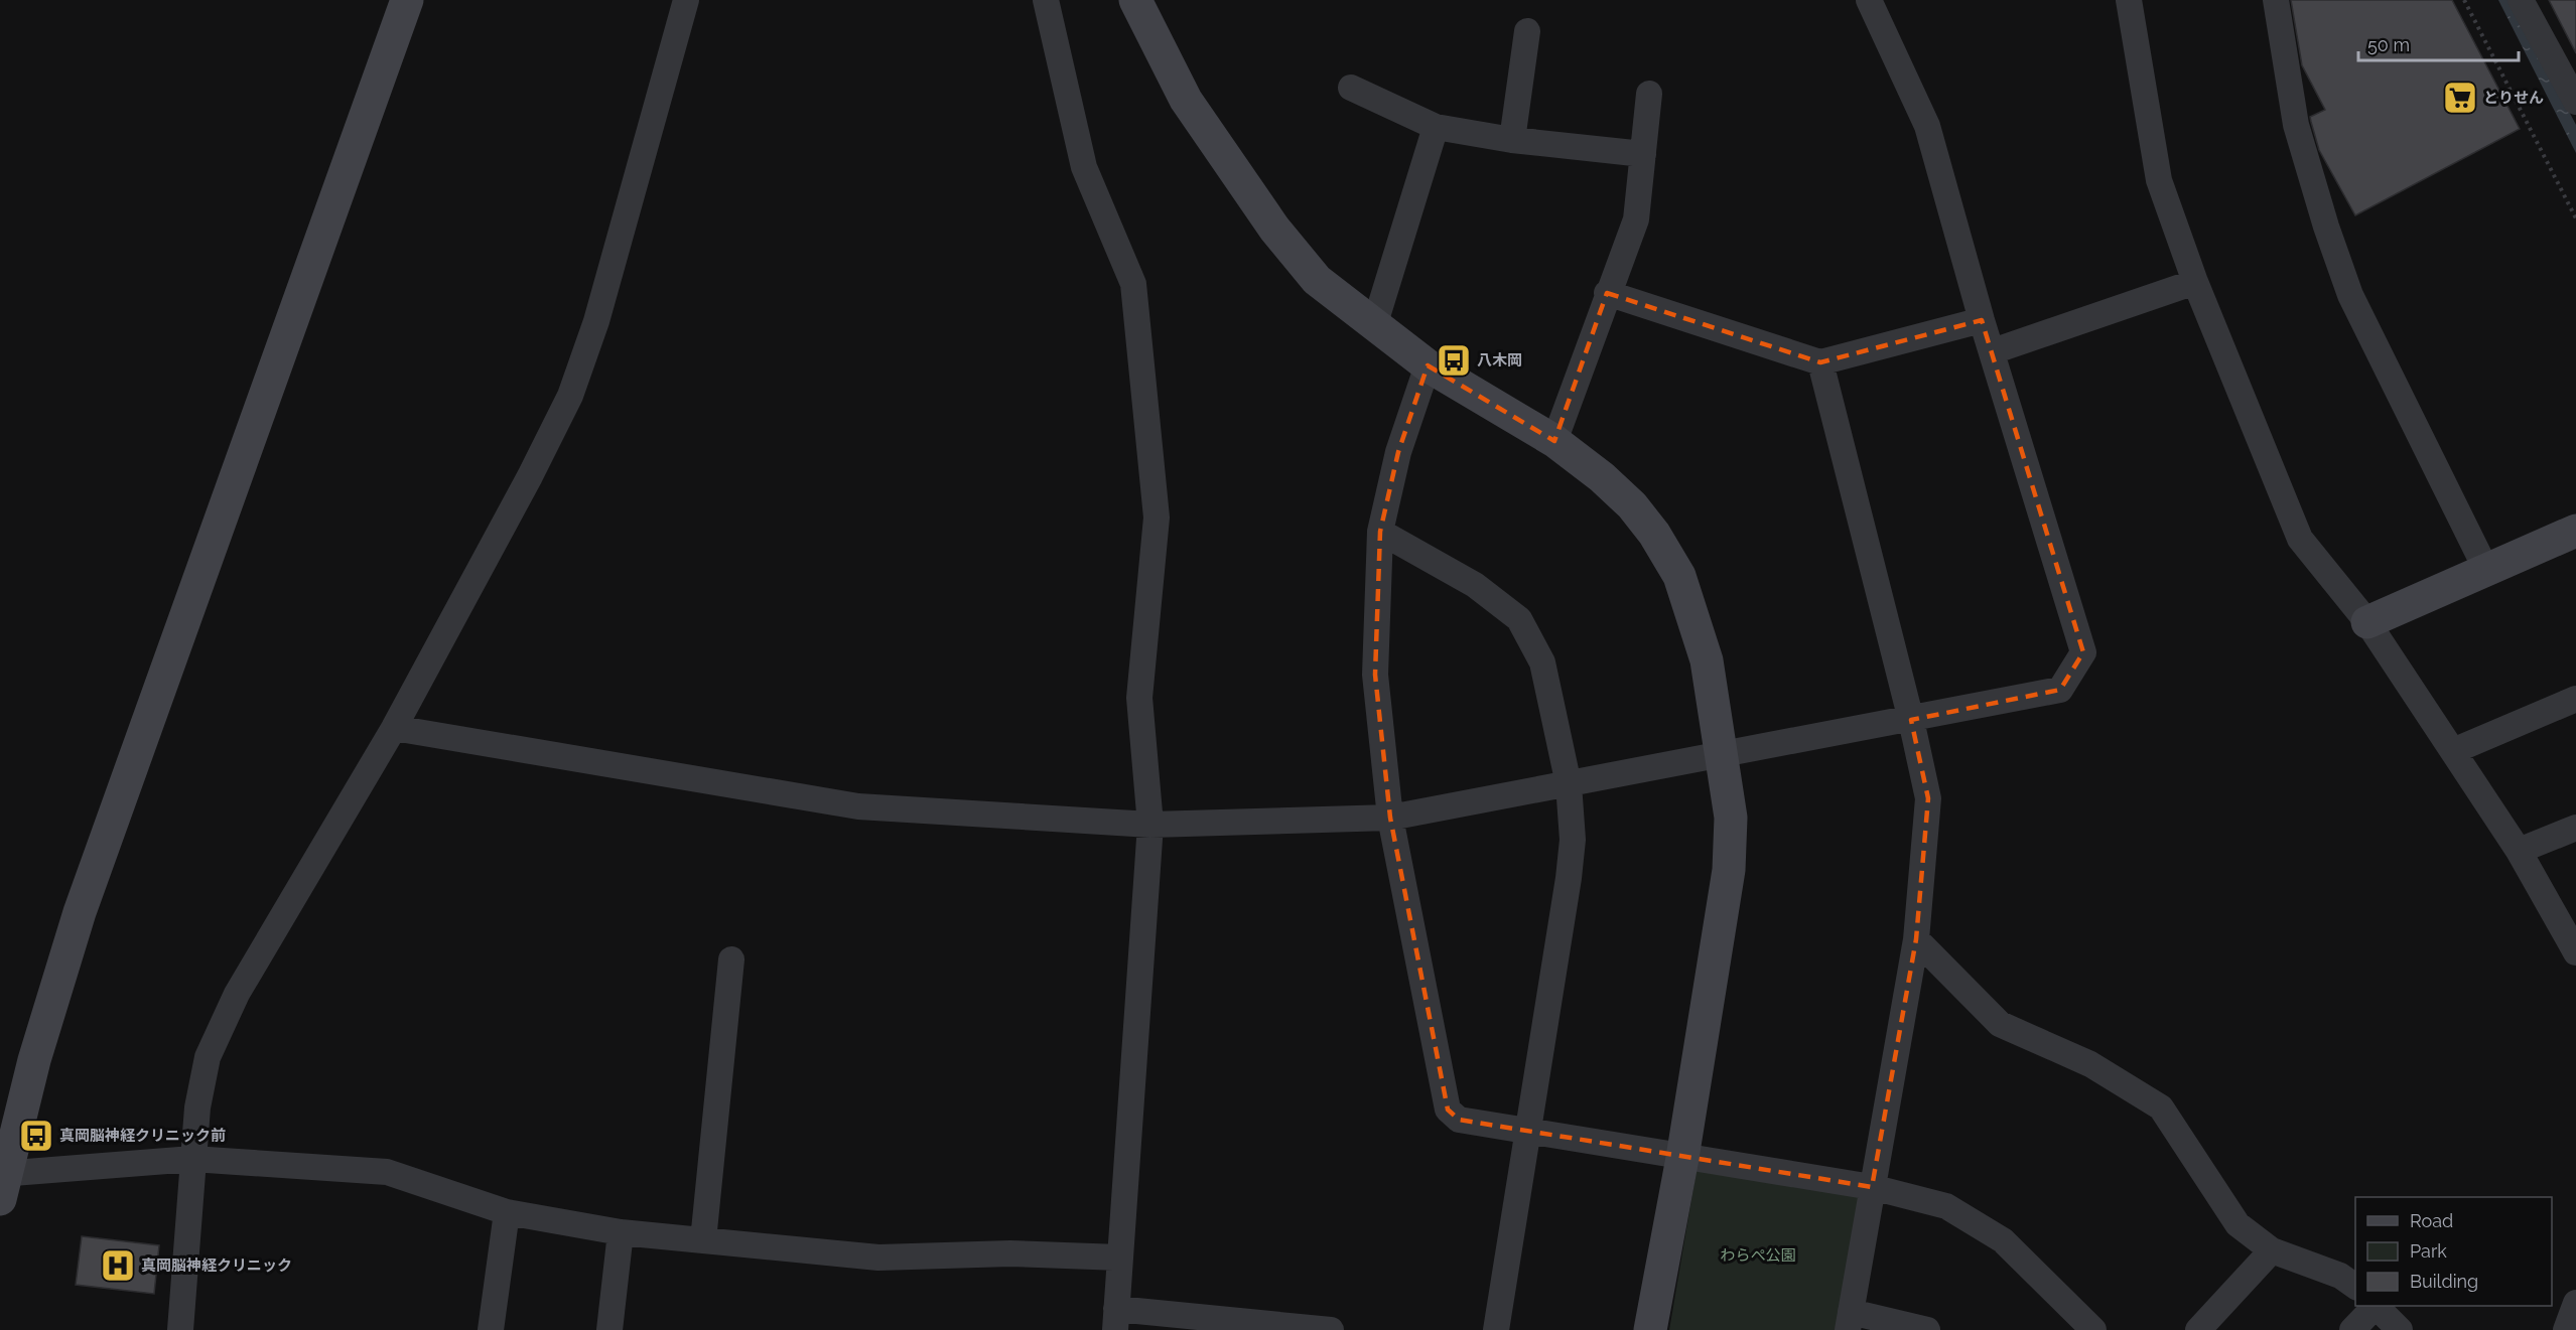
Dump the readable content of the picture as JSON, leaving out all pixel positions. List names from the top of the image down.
{
  "parks": ["わらぺ公園"],
  "places": {
    "supermarket": ["とりせん"],
    "bus stop": ["八木岡", "真岡脳神経クリニック前"],
    "hospital": ["真岡脳神経クリニック"]
  },
  "legend": ["Road", "Park", "Building"],
  "scale_bar": "50 m"
}
